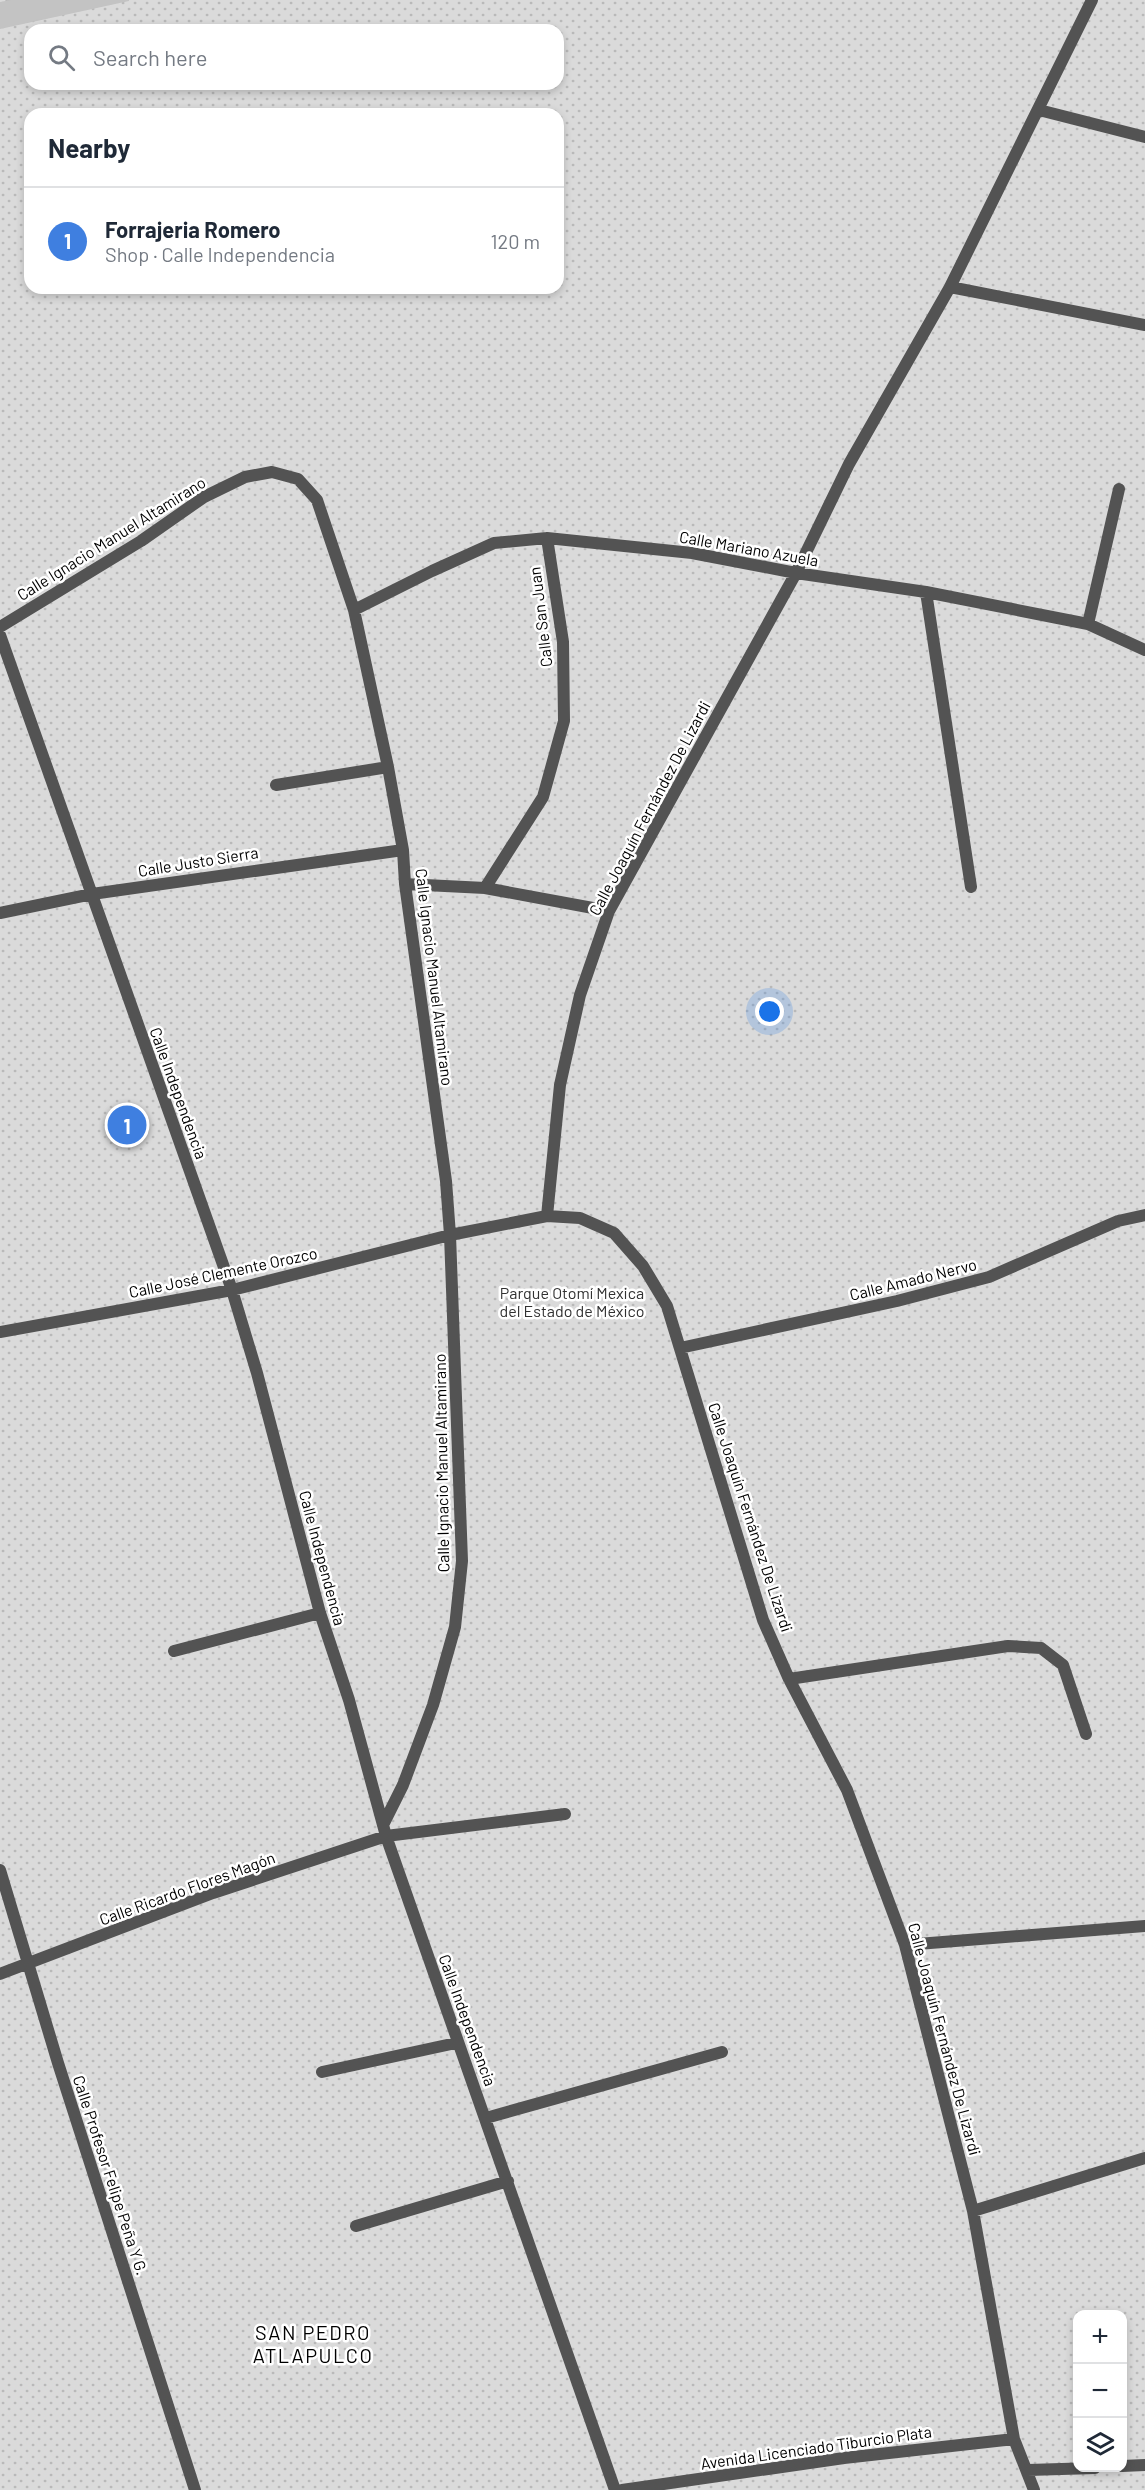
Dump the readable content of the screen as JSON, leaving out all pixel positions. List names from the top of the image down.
{
  "streets": {
    "street": [
      "Calle Ignacio Manuel Altamirano",
      "Calle Mariano Azuela",
      "Calle San Juan",
      "Calle Joaquín Fernández De Lizardi",
      "Calle Justo Sierra",
      "Calle Independencia",
      "Calle José Clemente Orozco",
      "Calle Amado Nervo",
      "Calle Ricardo Flores Magón",
      "Calle Profesor Felipe Peña Y G.",
      "Avenida Licenciado Tiburcio Plata"
    ]
  },
  "crossings": [
    ["Calle Ignacio Manuel Altamirano", "Calle Mariano Azuela"],
    ["Calle Ignacio Manuel Altamirano", "Calle Joaquín Fernández De Lizardi"],
    ["Calle Ignacio Manuel Altamirano", "Calle Justo Sierra"],
    ["Calle Ignacio Manuel Altamirano", "Calle Independencia"],
    ["Calle Ignacio Manuel Altamirano", "Calle José Clemente Orozco"],
    ["Calle Ignacio Manuel Altamirano", "Calle Ricardo Flores Magón"],
    ["Calle Mariano Azuela", "Calle San Juan"],
    ["Calle Mariano Azuela", "Calle Joaquín Fernández De Lizardi"],
    ["Calle Joaquín Fernández De Lizardi", "Calle José Clemente Orozco"],
    ["Calle Joaquín Fernández De Lizardi", "Calle Amado Nervo"],
    ["Calle Joaquín Fernández De Lizardi", "Avenida Licenciado Tiburcio Plata"],
    ["Calle Justo Sierra", "Calle Independencia"],
    ["Calle Independencia", "Calle José Clemente Orozco"],
    ["Calle Independencia", "Calle Ricardo Flores Magón"],
    ["Calle Ricardo Flores Magón", "Calle Profesor Felipe Peña Y G."]
  ],
  "districts": ["SAN PEDRO ATLAPULCO"],
  "parks": ["Parque Otomí Mexica del Estado de México"],
  "page": {
    "search": "Search here",
    "heading": "Nearby",
    "list": [
      {
        "mark": "1",
        "name": "Forrajeria Romero",
        "note": "Shop · Calle Independencia",
        "value": "120 m"
      }
    ],
    "pins": "1",
    "map_buttons": ["+", "−"]
  }
}
